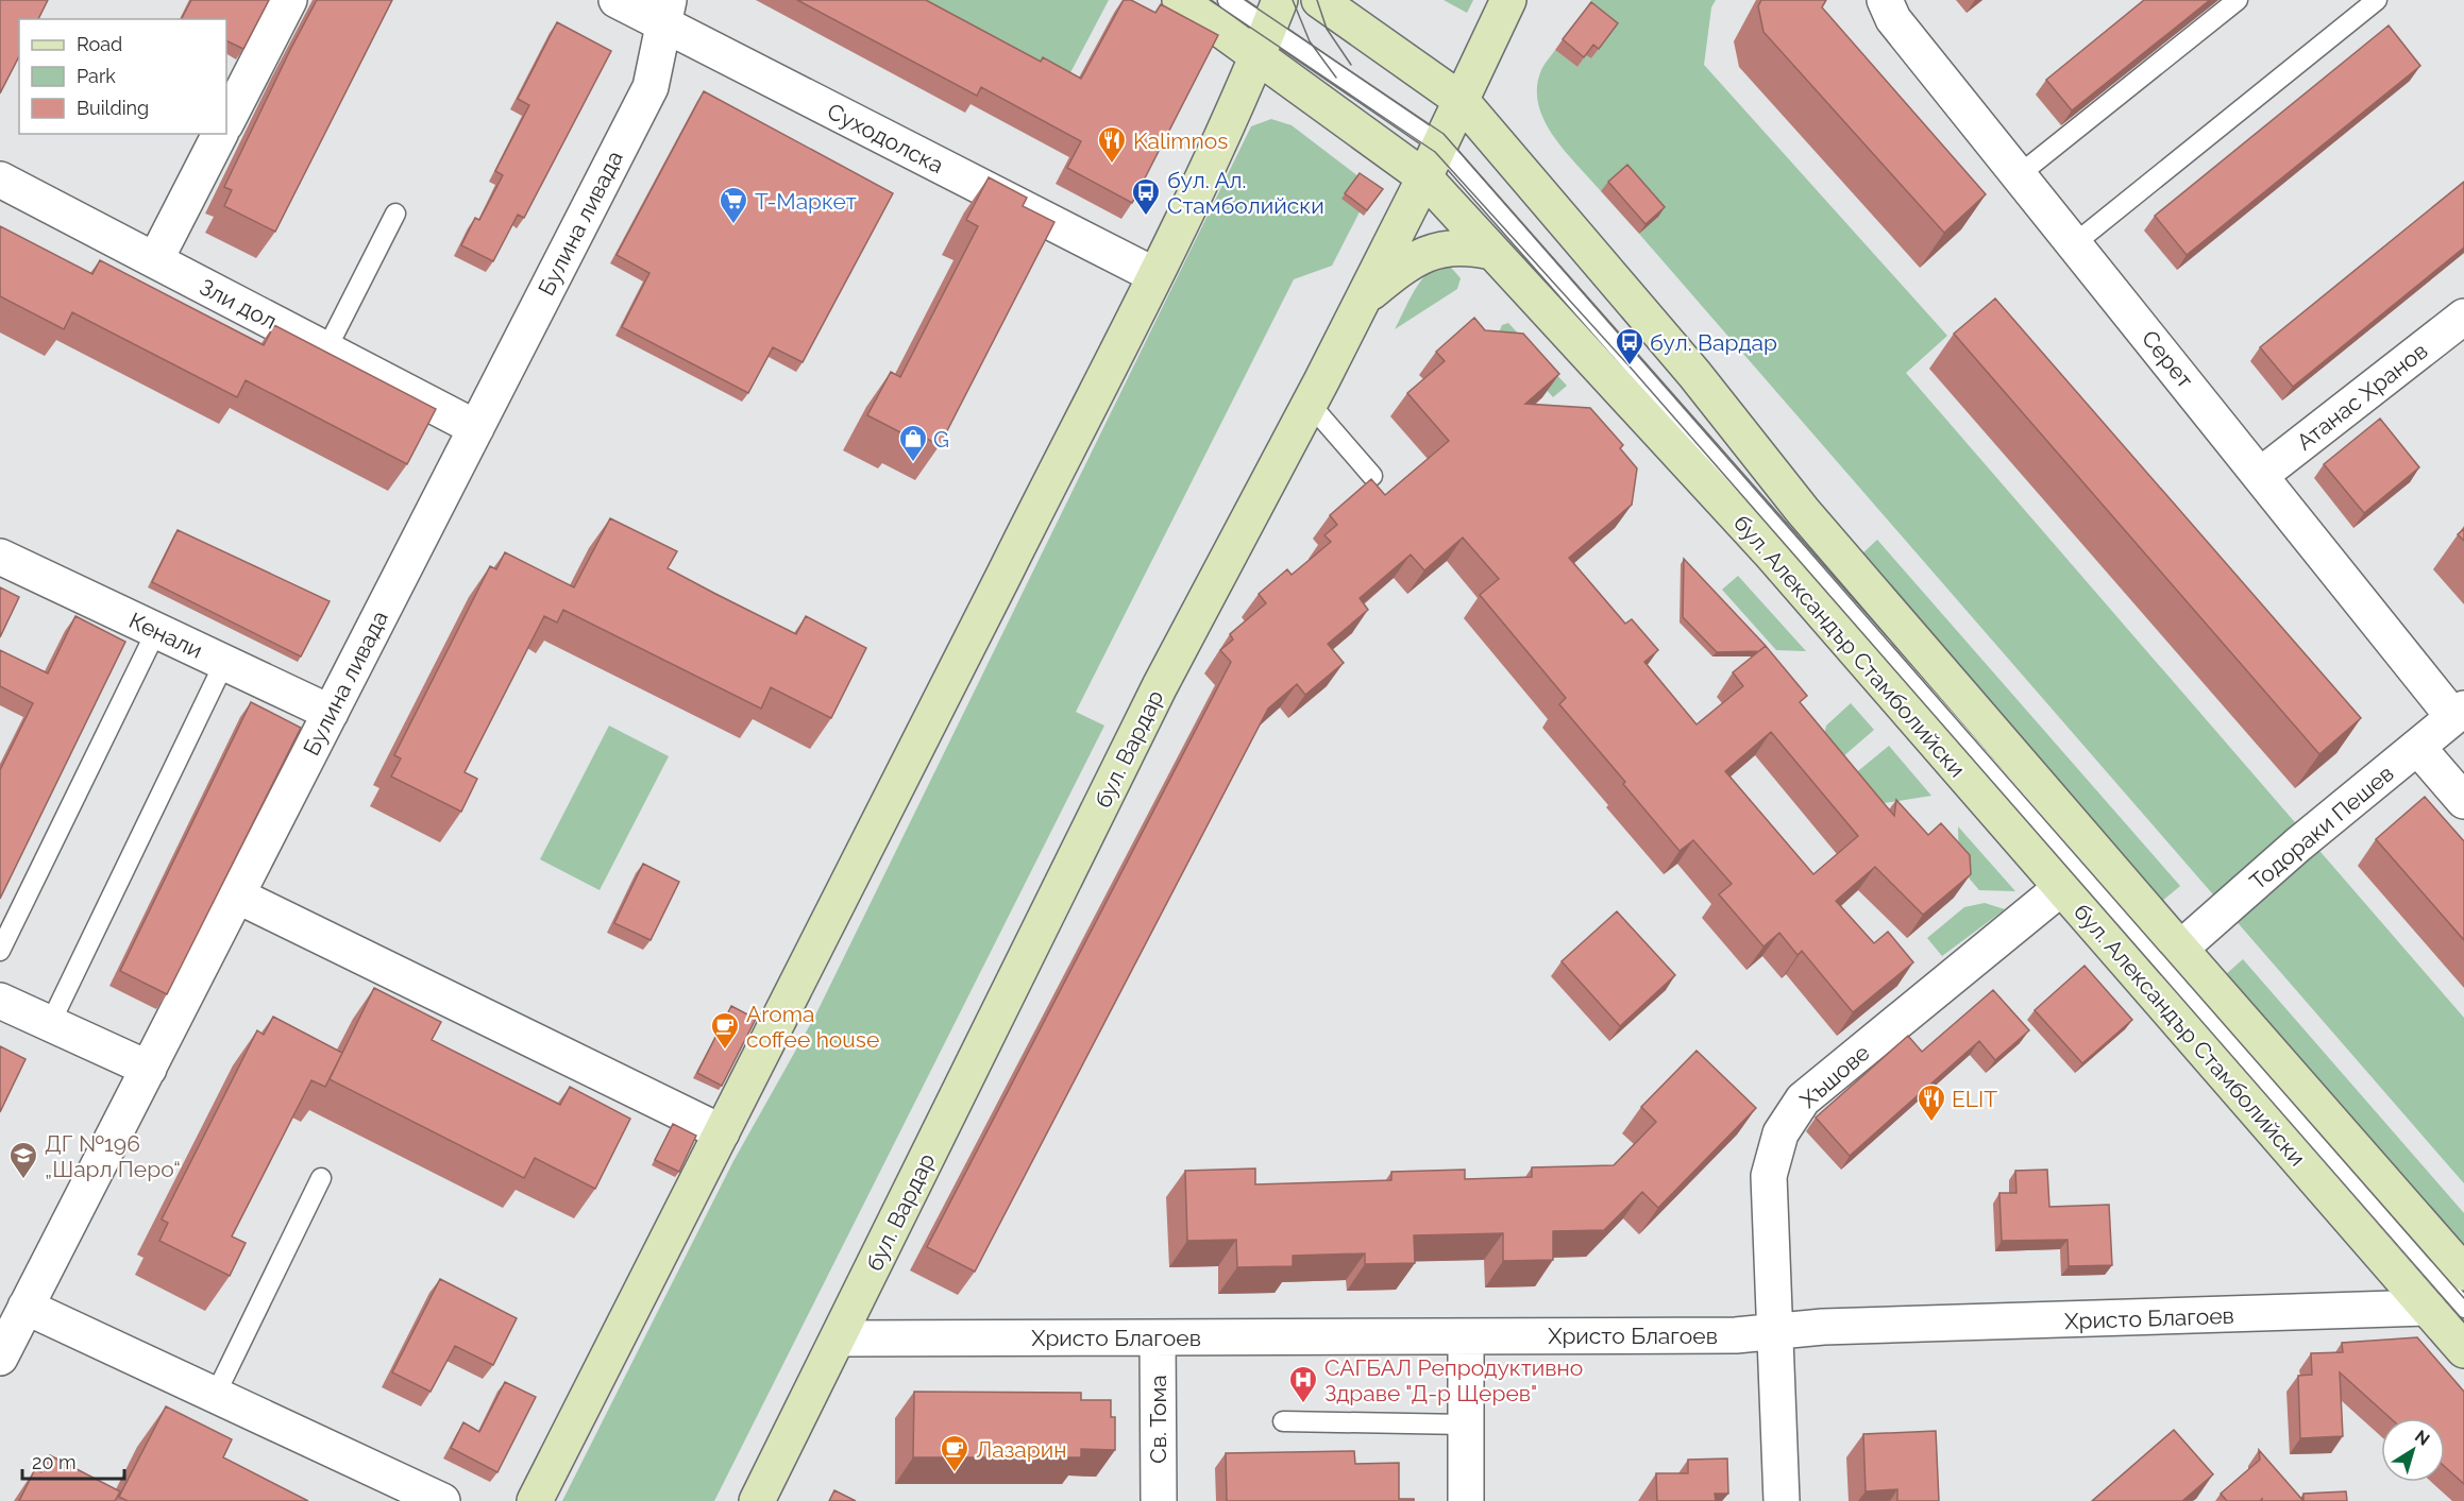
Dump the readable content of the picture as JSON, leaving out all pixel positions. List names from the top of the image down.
{
  "streets": {
    "street": [
      "Суходолска",
      "Булина ливада",
      "Зли дол",
      "Серет",
      "Атанас Хранов",
      "Кенали",
      "бул. Александър Стамболийски",
      "бул. Вардар",
      "Тодораки Пешев",
      "Хъшове",
      "Христо Благоев",
      "Св. Тома"
    ]
  },
  "crossings": [
    ["Суходолска", "Булина ливада"],
    ["Булина ливада", "Зли дол"],
    ["Булина ливада", "Кенали"],
    ["Серет", "Атанас Хранов"],
    ["Серет", "Тодораки Пешев"],
    ["бул. Александър Стамболийски", "бул. Вардар"],
    ["бул. Александър Стамболийски", "Хъшове"],
    ["бул. Александър Стамболийски", "Христо Благоев"],
    ["бул. Вардар", "Христо Благоев"],
    ["Хъшове", "Христо Благоев"],
    ["Христо Благоев", "Св. Тома"]
  ],
  "places": {
    "restaurant": ["Kalimnos", "ELIT"],
    "bus stop": ["бул. Ал. Стамболийски", "бул. Вардар"],
    "supermarket": ["Т-Маркет"],
    "shop": ["G"],
    "cafe": ["Aroma coffee house", "Лазарин"],
    "school or university": ["ДГ №196 „Шарл Перо“"],
    "hospital": ["САГБАЛ Репродуктивно Здраве \"Д-р Щерев\""]
  },
  "legend": ["Road", "Park", "Building"],
  "scale_bar": "20 m",
  "north": "top right"
}
